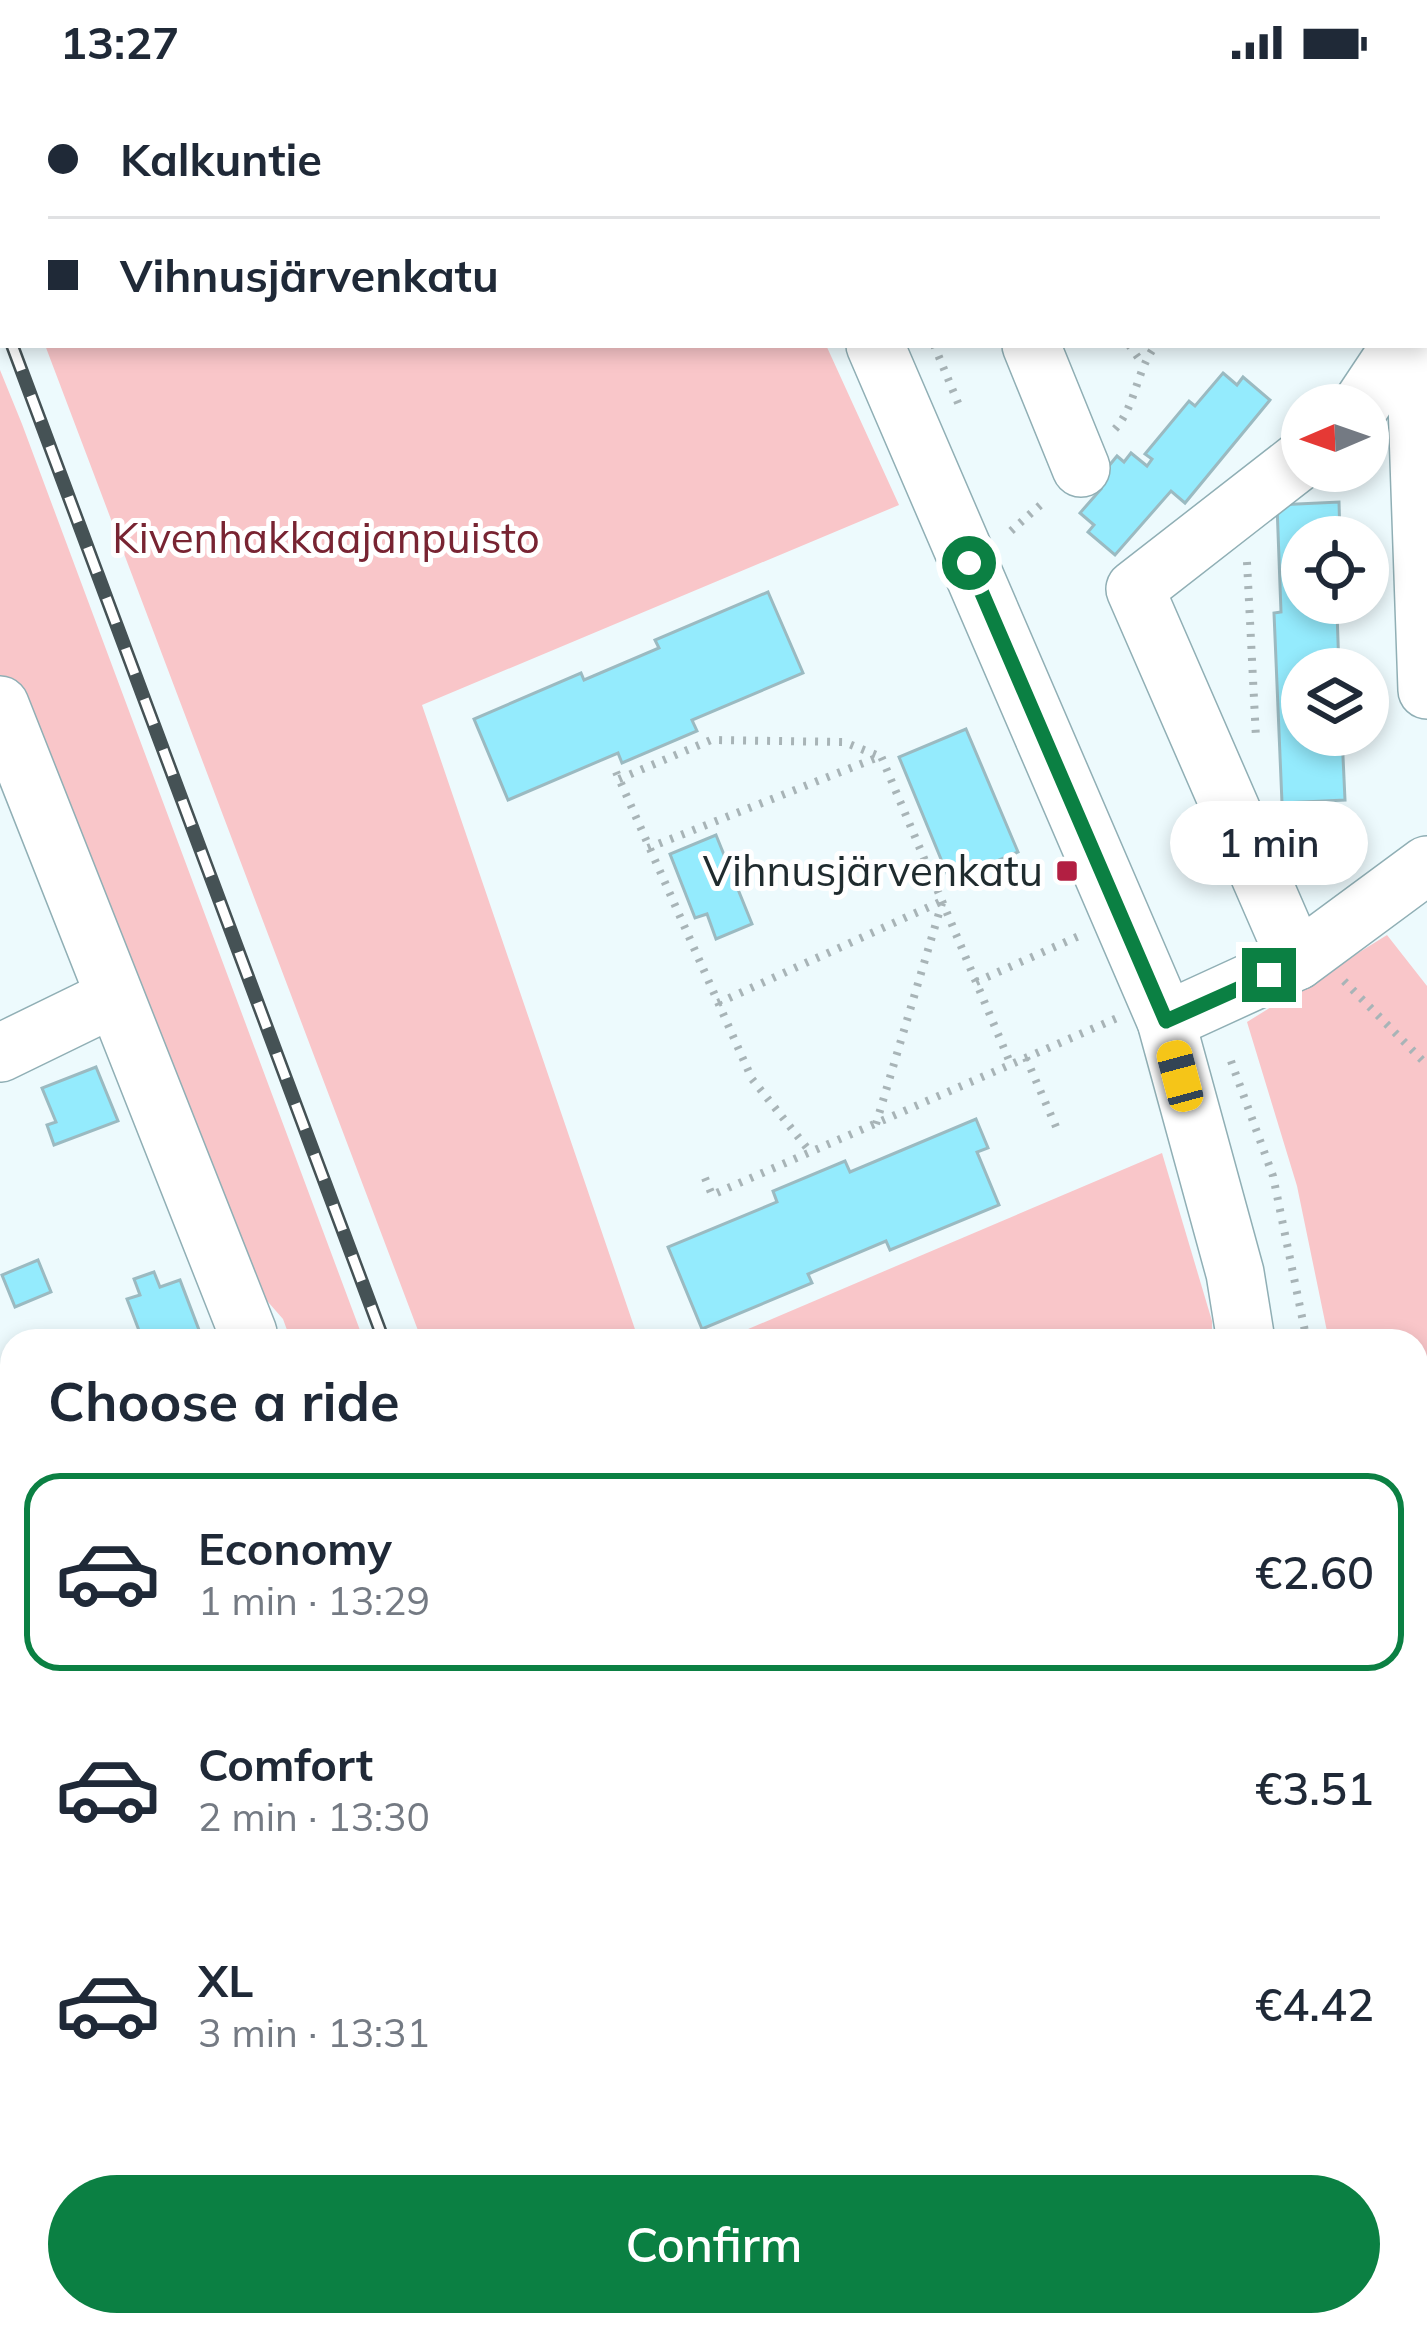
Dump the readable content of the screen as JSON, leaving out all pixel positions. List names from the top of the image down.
{
  "parks": ["Kivenhakkaajanpuisto"],
  "places": {
    "transit": ["Vihnusjärvenkatu"]
  },
  "north": "left",
  "page": {
    "status": "13:27",
    "banner": ["Kalkuntie", "Vihnusjärvenkatu"],
    "bubble": "1 min",
    "heading": "Choose a ride",
    "list": [
      {
        "name": "Economy",
        "note": "1 min · 13:29",
        "value": "€2.60"
      },
      {
        "name": "Comfort",
        "note": "2 min · 13:30",
        "value": "€3.51"
      },
      {
        "name": "XL",
        "note": "3 min · 13:31",
        "value": "€4.42"
      }
    ],
    "buttons": "Confirm"
  }
}
